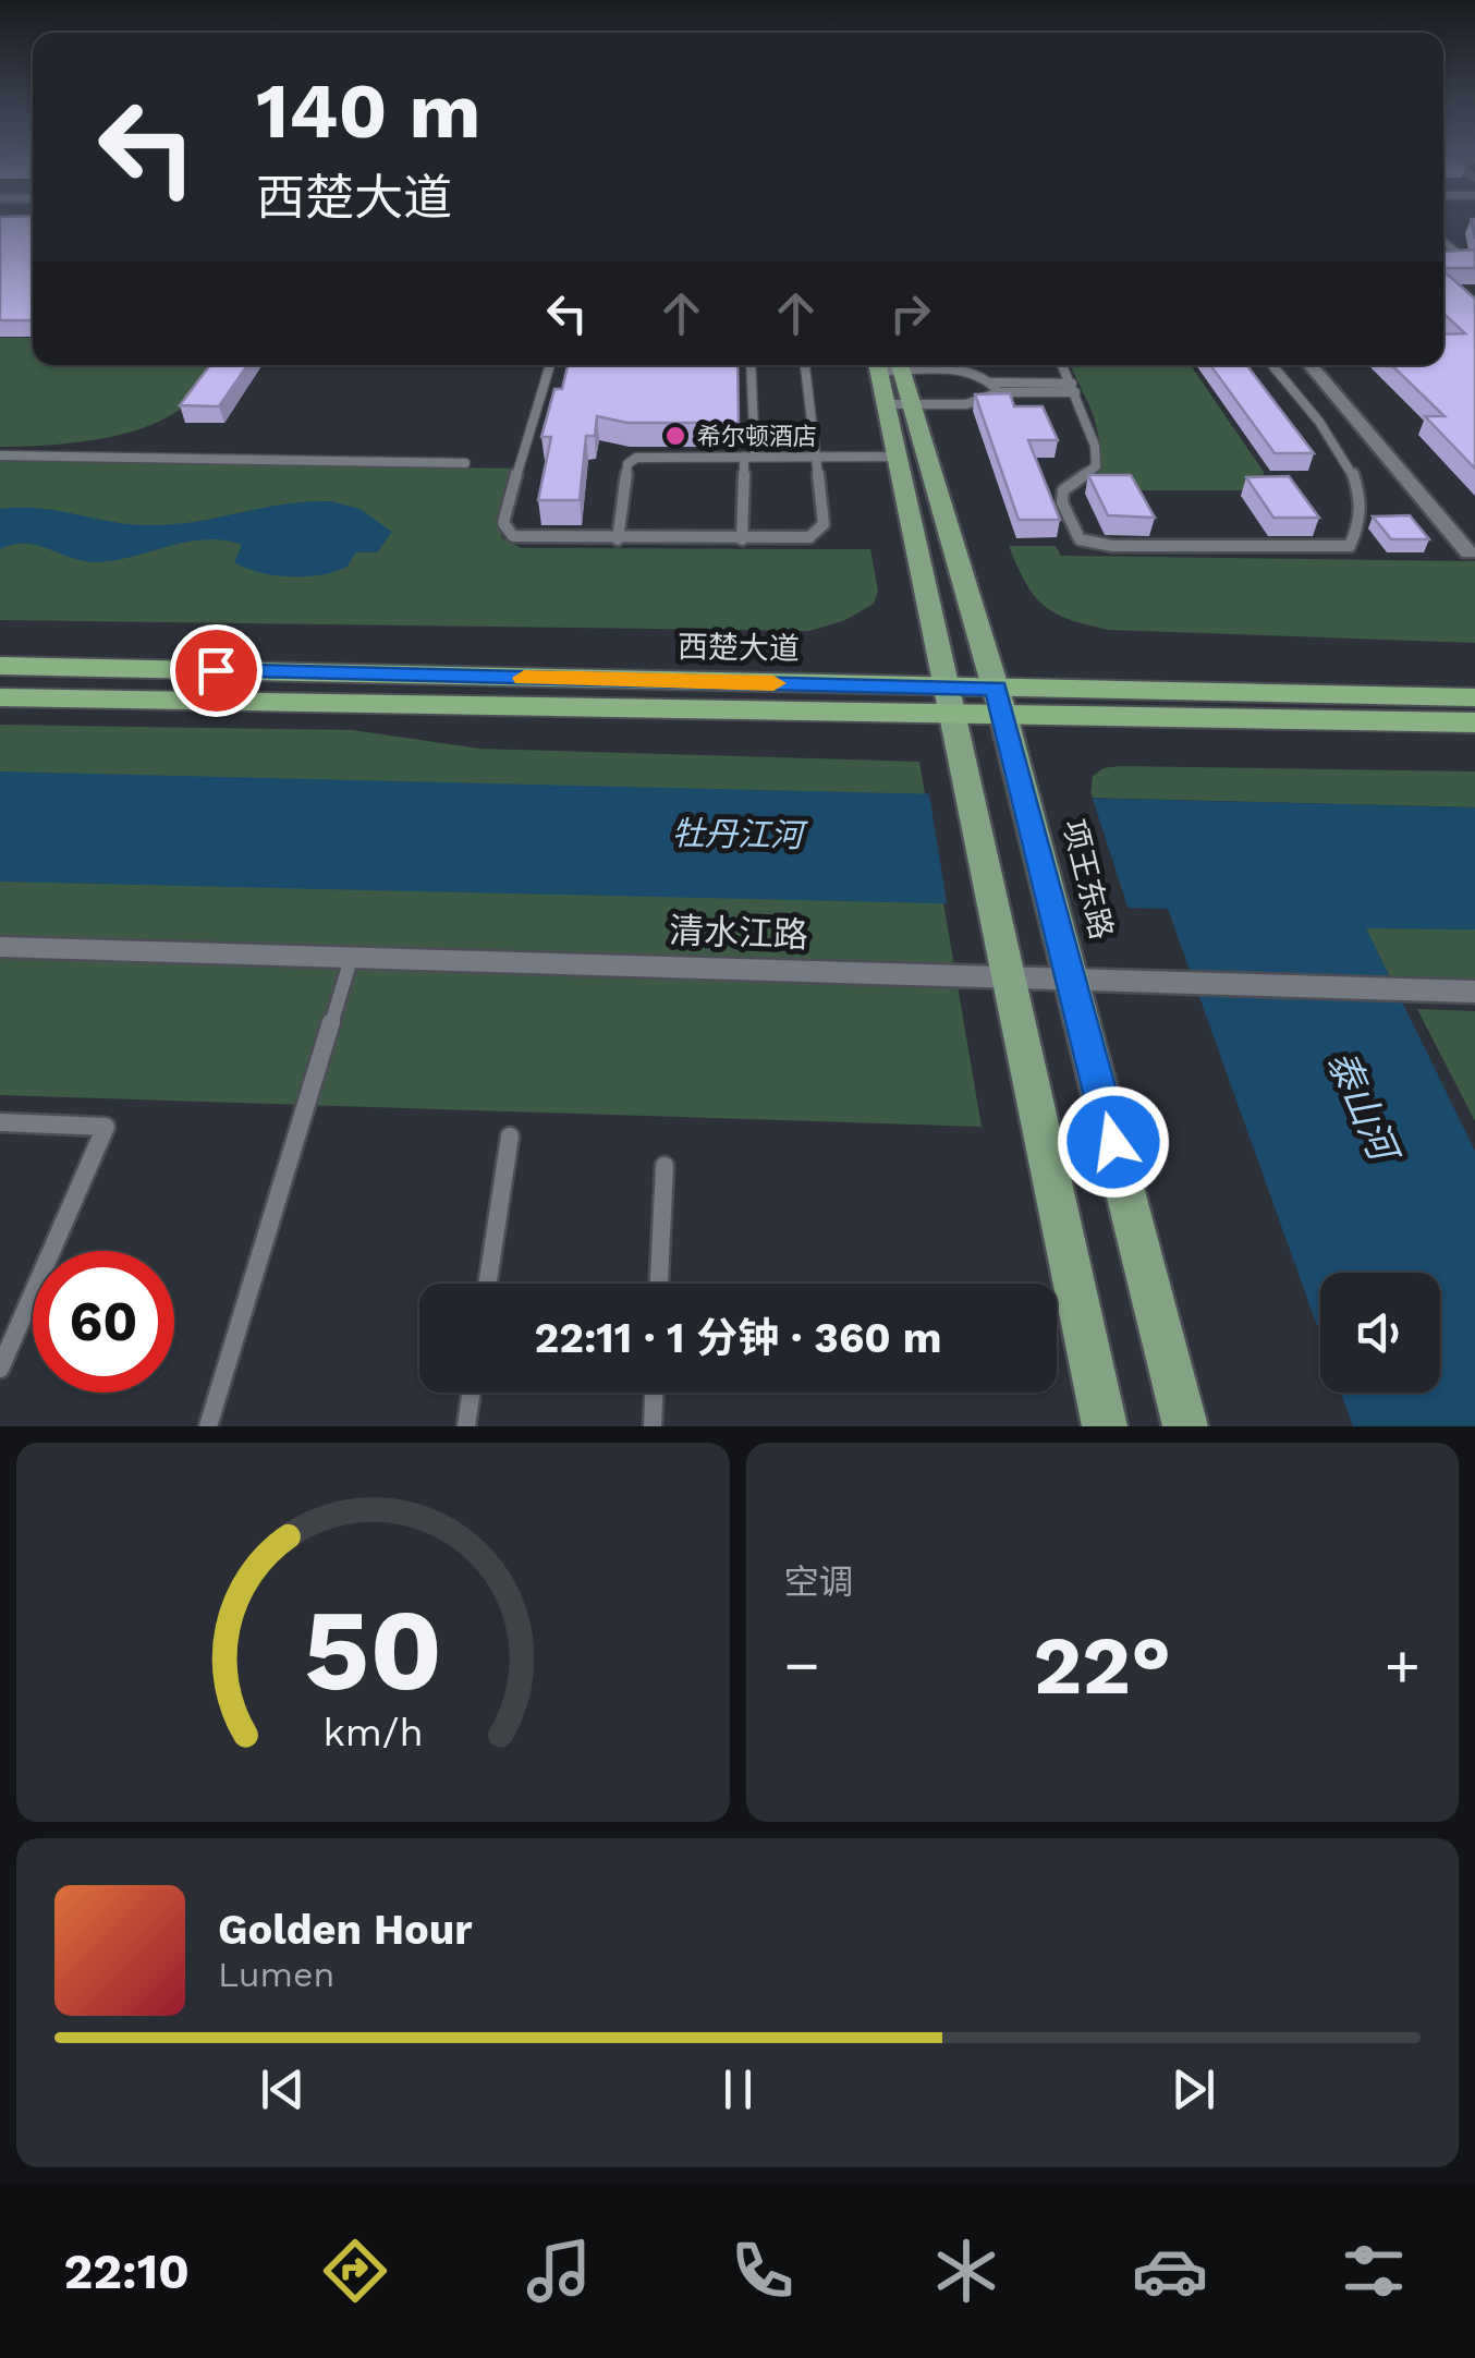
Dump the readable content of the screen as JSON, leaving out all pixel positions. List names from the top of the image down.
{
  "streets": {
    "highway": ["西楚大道"],
    "main road": ["项王东路"],
    "street": ["清水江路"]
  },
  "crossings": [
    ["西楚大道", "项王东路"],
    ["项王东路", "清水江路"]
  ],
  "water": ["牡丹江河", "泰山河"],
  "places": ["希尔顿酒店"],
  "page": {
    "turn": ["140 m", "西楚大道"],
    "limit": "60",
    "trip": "22:11 · 1 分钟 · 360 m",
    "tile": "空调",
    "heat": ["−", "22°", "+"],
    "song": ["Golden Hour", "Lumen"],
    "tabs": "22:10",
    "gauge": ["50", "km/h"]
  }
}
